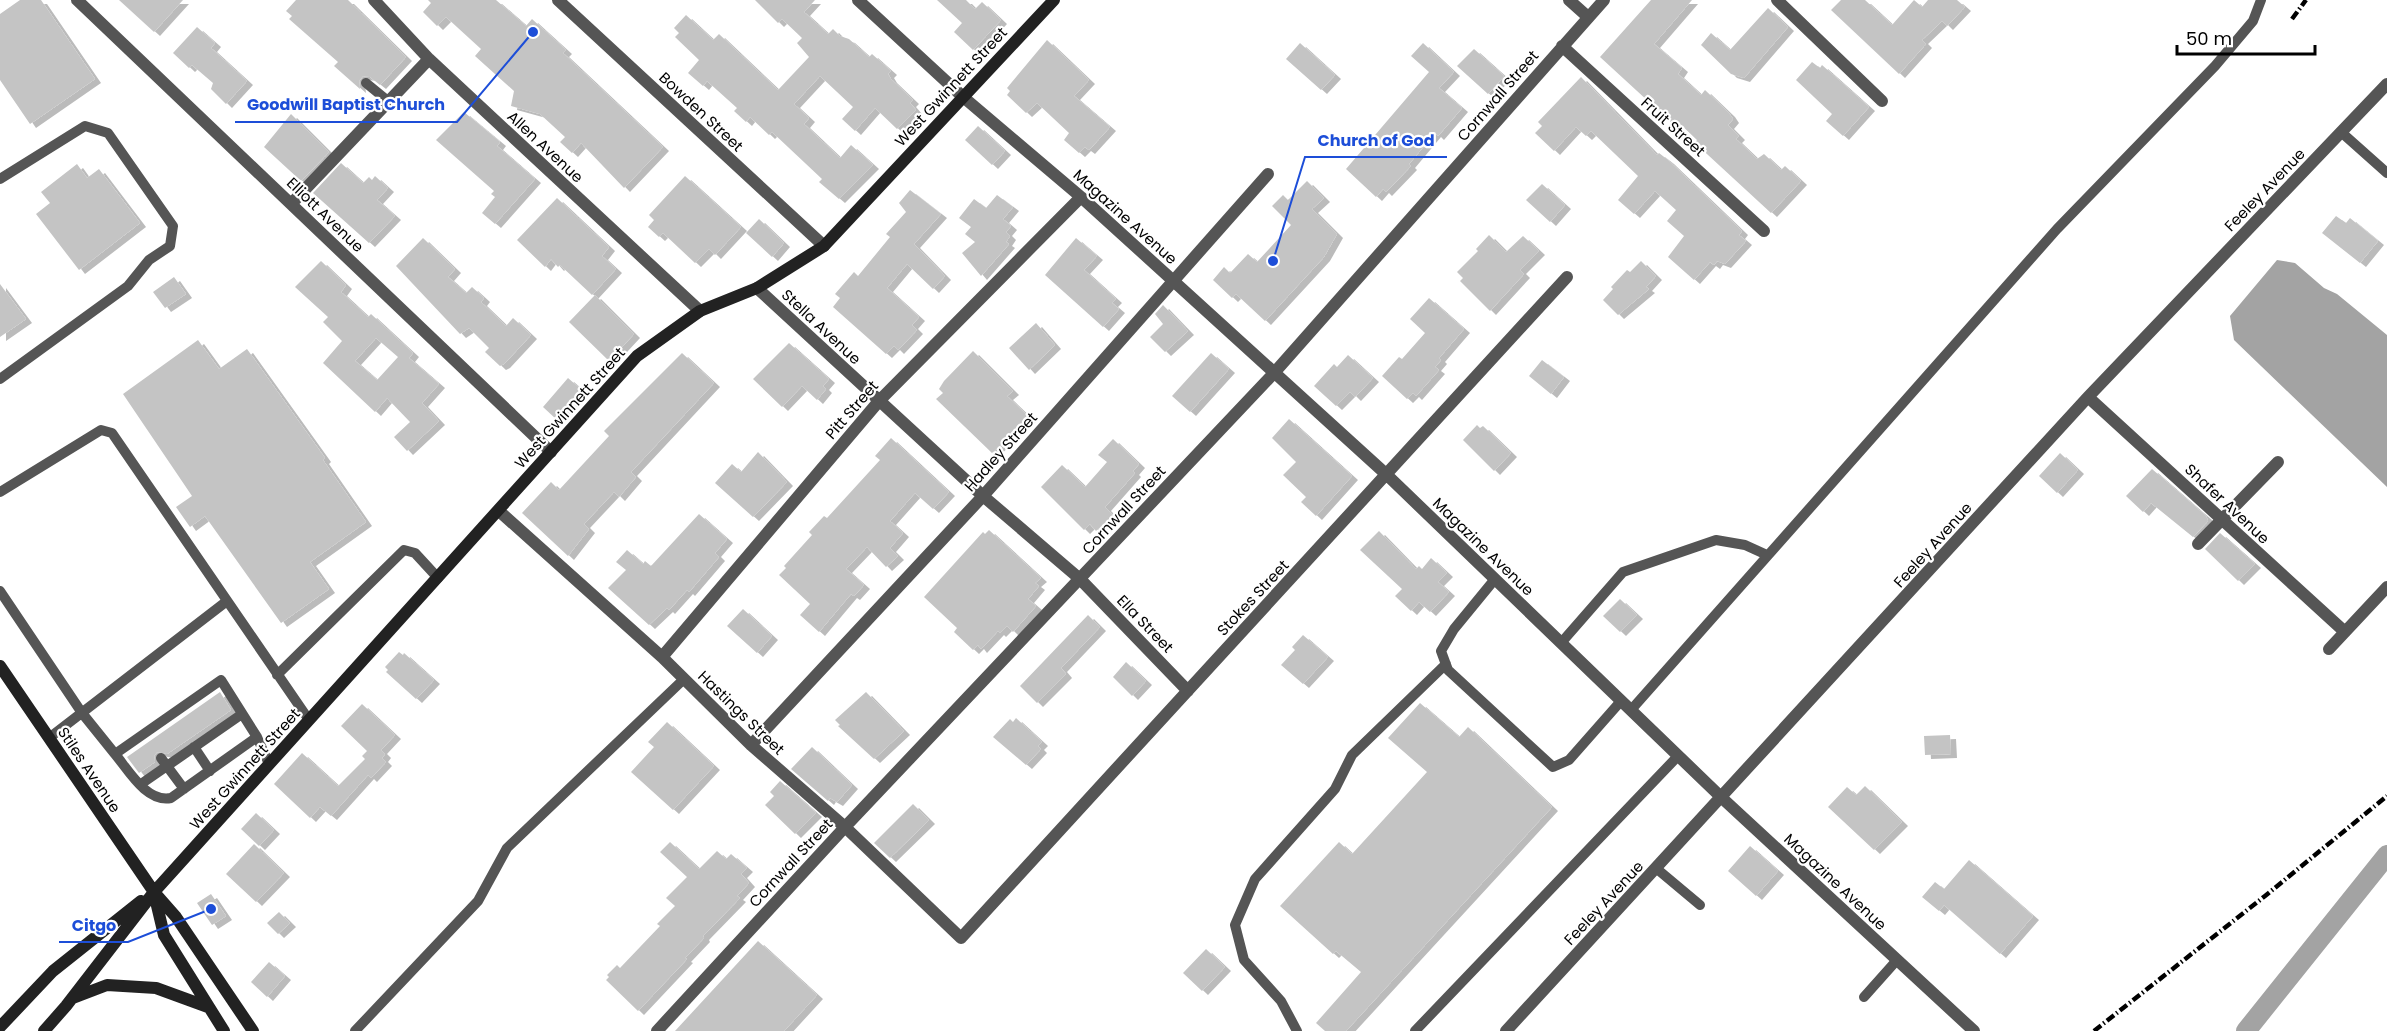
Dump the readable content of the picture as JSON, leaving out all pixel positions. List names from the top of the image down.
{
  "streets": {
    "main road": ["West Gwinnett Street", "Stiles Avenue"],
    "street": [
      "Cornwall Street",
      "Bowden Street",
      "Fruit Street",
      "Allen Avenue",
      "Feeley Avenue",
      "Elliott Avenue",
      "Magazine Avenue",
      "Stella Avenue",
      "Pitt Street",
      "Hadley Street",
      "Shafer Avenue",
      "Stokes Street",
      "Ella Street",
      "Hastings Street"
    ]
  },
  "crossings": [
    ["West Gwinnett Street", "Bowden Street"],
    ["West Gwinnett Street", "Allen Avenue"],
    ["West Gwinnett Street", "Elliott Avenue"],
    ["West Gwinnett Street", "Magazine Avenue"],
    ["West Gwinnett Street", "Stella Avenue"],
    ["West Gwinnett Street", "Hastings Street"],
    ["West Gwinnett Street", "Stiles Avenue"],
    ["Cornwall Street", "Fruit Street"],
    ["Cornwall Street", "Magazine Avenue"],
    ["Cornwall Street", "Stella Avenue"],
    ["Cornwall Street", "Ella Street"],
    ["Cornwall Street", "Hastings Street"],
    ["Feeley Avenue", "Magazine Avenue"],
    ["Feeley Avenue", "Shafer Avenue"],
    ["Magazine Avenue", "Pitt Street"],
    ["Magazine Avenue", "Hadley Street"],
    ["Magazine Avenue", "Stokes Street"],
    ["Stella Avenue", "Pitt Street"],
    ["Stella Avenue", "Hadley Street"],
    ["Stella Avenue", "Ella Street"],
    ["Pitt Street", "Hastings Street"],
    ["Hadley Street", "Hastings Street"],
    ["Stokes Street", "Ella Street"],
    ["Stokes Street", "Hastings Street"]
  ],
  "places": ["Goodwill Baptist Church", "Church of God", "Citgo"],
  "scale_bar": "50 m"
}
